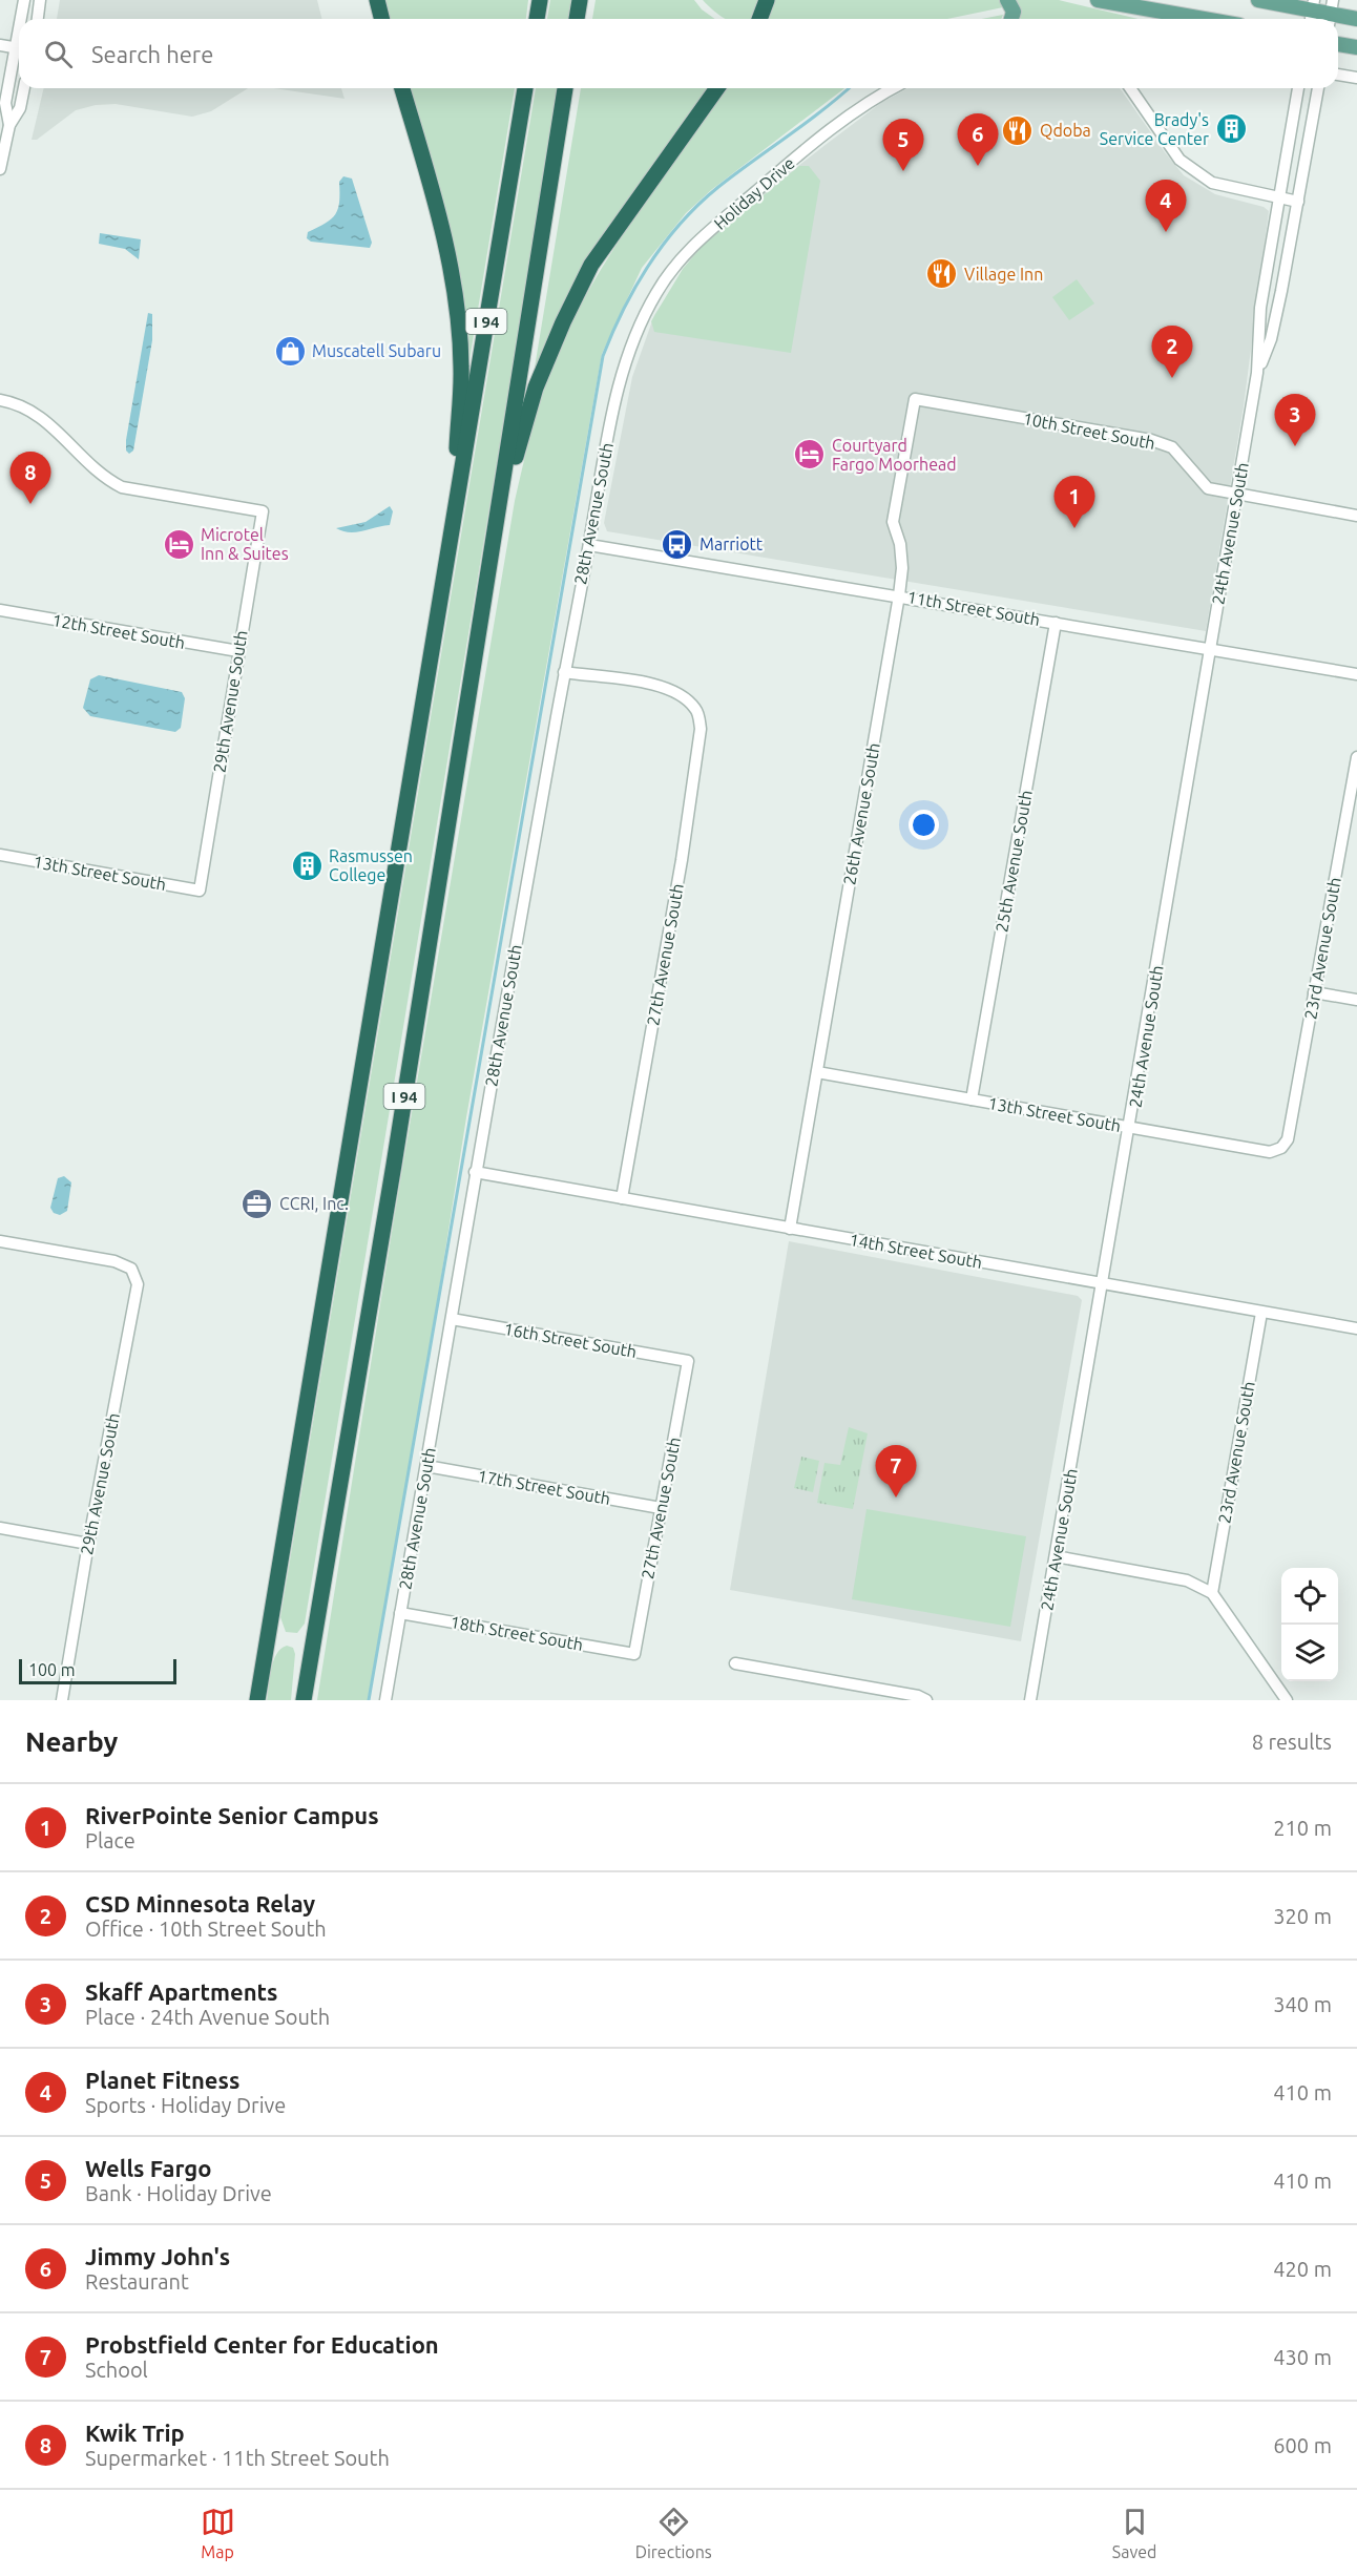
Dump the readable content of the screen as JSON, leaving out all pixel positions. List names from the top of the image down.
{
  "streets": {
    "highway": ["I 94"],
    "street": [
      "Holiday Drive",
      "10th Street South",
      "28th Avenue South",
      "24th Avenue South",
      "11th Street South",
      "12th Street South",
      "29th Avenue South",
      "26th Avenue South",
      "25th Avenue South",
      "13th Street South",
      "23rd Avenue South",
      "27th Avenue South",
      "14th Street South",
      "16th Street South",
      "17th Street South",
      "18th Street South"
    ]
  },
  "crossings": [
    ["Holiday Drive", "28th Avenue South"],
    ["10th Street South", "24th Avenue South"],
    ["10th Street South", "26th Avenue South"],
    ["28th Avenue South", "11th Street South"],
    ["28th Avenue South", "27th Avenue South"],
    ["28th Avenue South", "14th Street South"],
    ["28th Avenue South", "16th Street South"],
    ["28th Avenue South", "17th Street South"],
    ["28th Avenue South", "18th Street South"],
    ["24th Avenue South", "11th Street South"],
    ["24th Avenue South", "13th Street South"],
    ["24th Avenue South", "14th Street South"],
    ["11th Street South", "26th Avenue South"],
    ["11th Street South", "25th Avenue South"],
    ["12th Street South", "29th Avenue South"],
    ["29th Avenue South", "13th Street South"],
    ["26th Avenue South", "13th Street South"],
    ["26th Avenue South", "14th Street South"],
    ["25th Avenue South", "13th Street South"],
    ["13th Street South", "23rd Avenue South"],
    ["23rd Avenue South", "14th Street South"],
    ["27th Avenue South", "14th Street South"],
    ["27th Avenue South", "16th Street South"],
    ["27th Avenue South", "17th Street South"],
    ["27th Avenue South", "18th Street South"]
  ],
  "places": {
    "building": ["Brady's Service Center", "Rasmussen College"],
    "restaurant": ["Qdoba", "Village Inn"],
    "shop": ["Muscatell Subaru"],
    "hotel": ["Courtyard Fargo Moorhead", "Microtel Inn & Suites"],
    "bus stop": ["Marriott"],
    "office": ["CCRI, Inc."]
  },
  "scale_bar": "100 m",
  "page": {
    "search": "Search here",
    "pins": [
      "6",
      "5",
      "4",
      "2",
      "3",
      "8",
      "1",
      "7"
    ],
    "scale": "100 m",
    "heading": ["Nearby", "8 results"],
    "list": [
      {
        "mark": "1",
        "name": "RiverPointe Senior Campus",
        "note": "Place",
        "value": "210 m"
      },
      {
        "mark": "2",
        "name": "CSD Minnesota Relay",
        "note": "Office · 10th Street South",
        "value": "320 m"
      },
      {
        "mark": "3",
        "name": "Skaff Apartments",
        "note": "Place · 24th Avenue South",
        "value": "340 m"
      },
      {
        "mark": "4",
        "name": "Planet Fitness",
        "note": "Sports · Holiday Drive",
        "value": "410 m"
      },
      {
        "mark": "5",
        "name": "Wells Fargo",
        "note": "Bank · Holiday Drive",
        "value": "410 m"
      },
      {
        "mark": "6",
        "name": "Jimmy John's",
        "note": "Restaurant",
        "value": "420 m"
      },
      {
        "mark": "7",
        "name": "Probstfield Center for Education",
        "note": "School",
        "value": "430 m"
      },
      {
        "mark": "8",
        "name": "Kwik Trip",
        "note": "Supermarket · 11th Street South",
        "value": "600 m"
      }
    ],
    "nav": ["Map", "Directions", "Saved"]
  }
}
